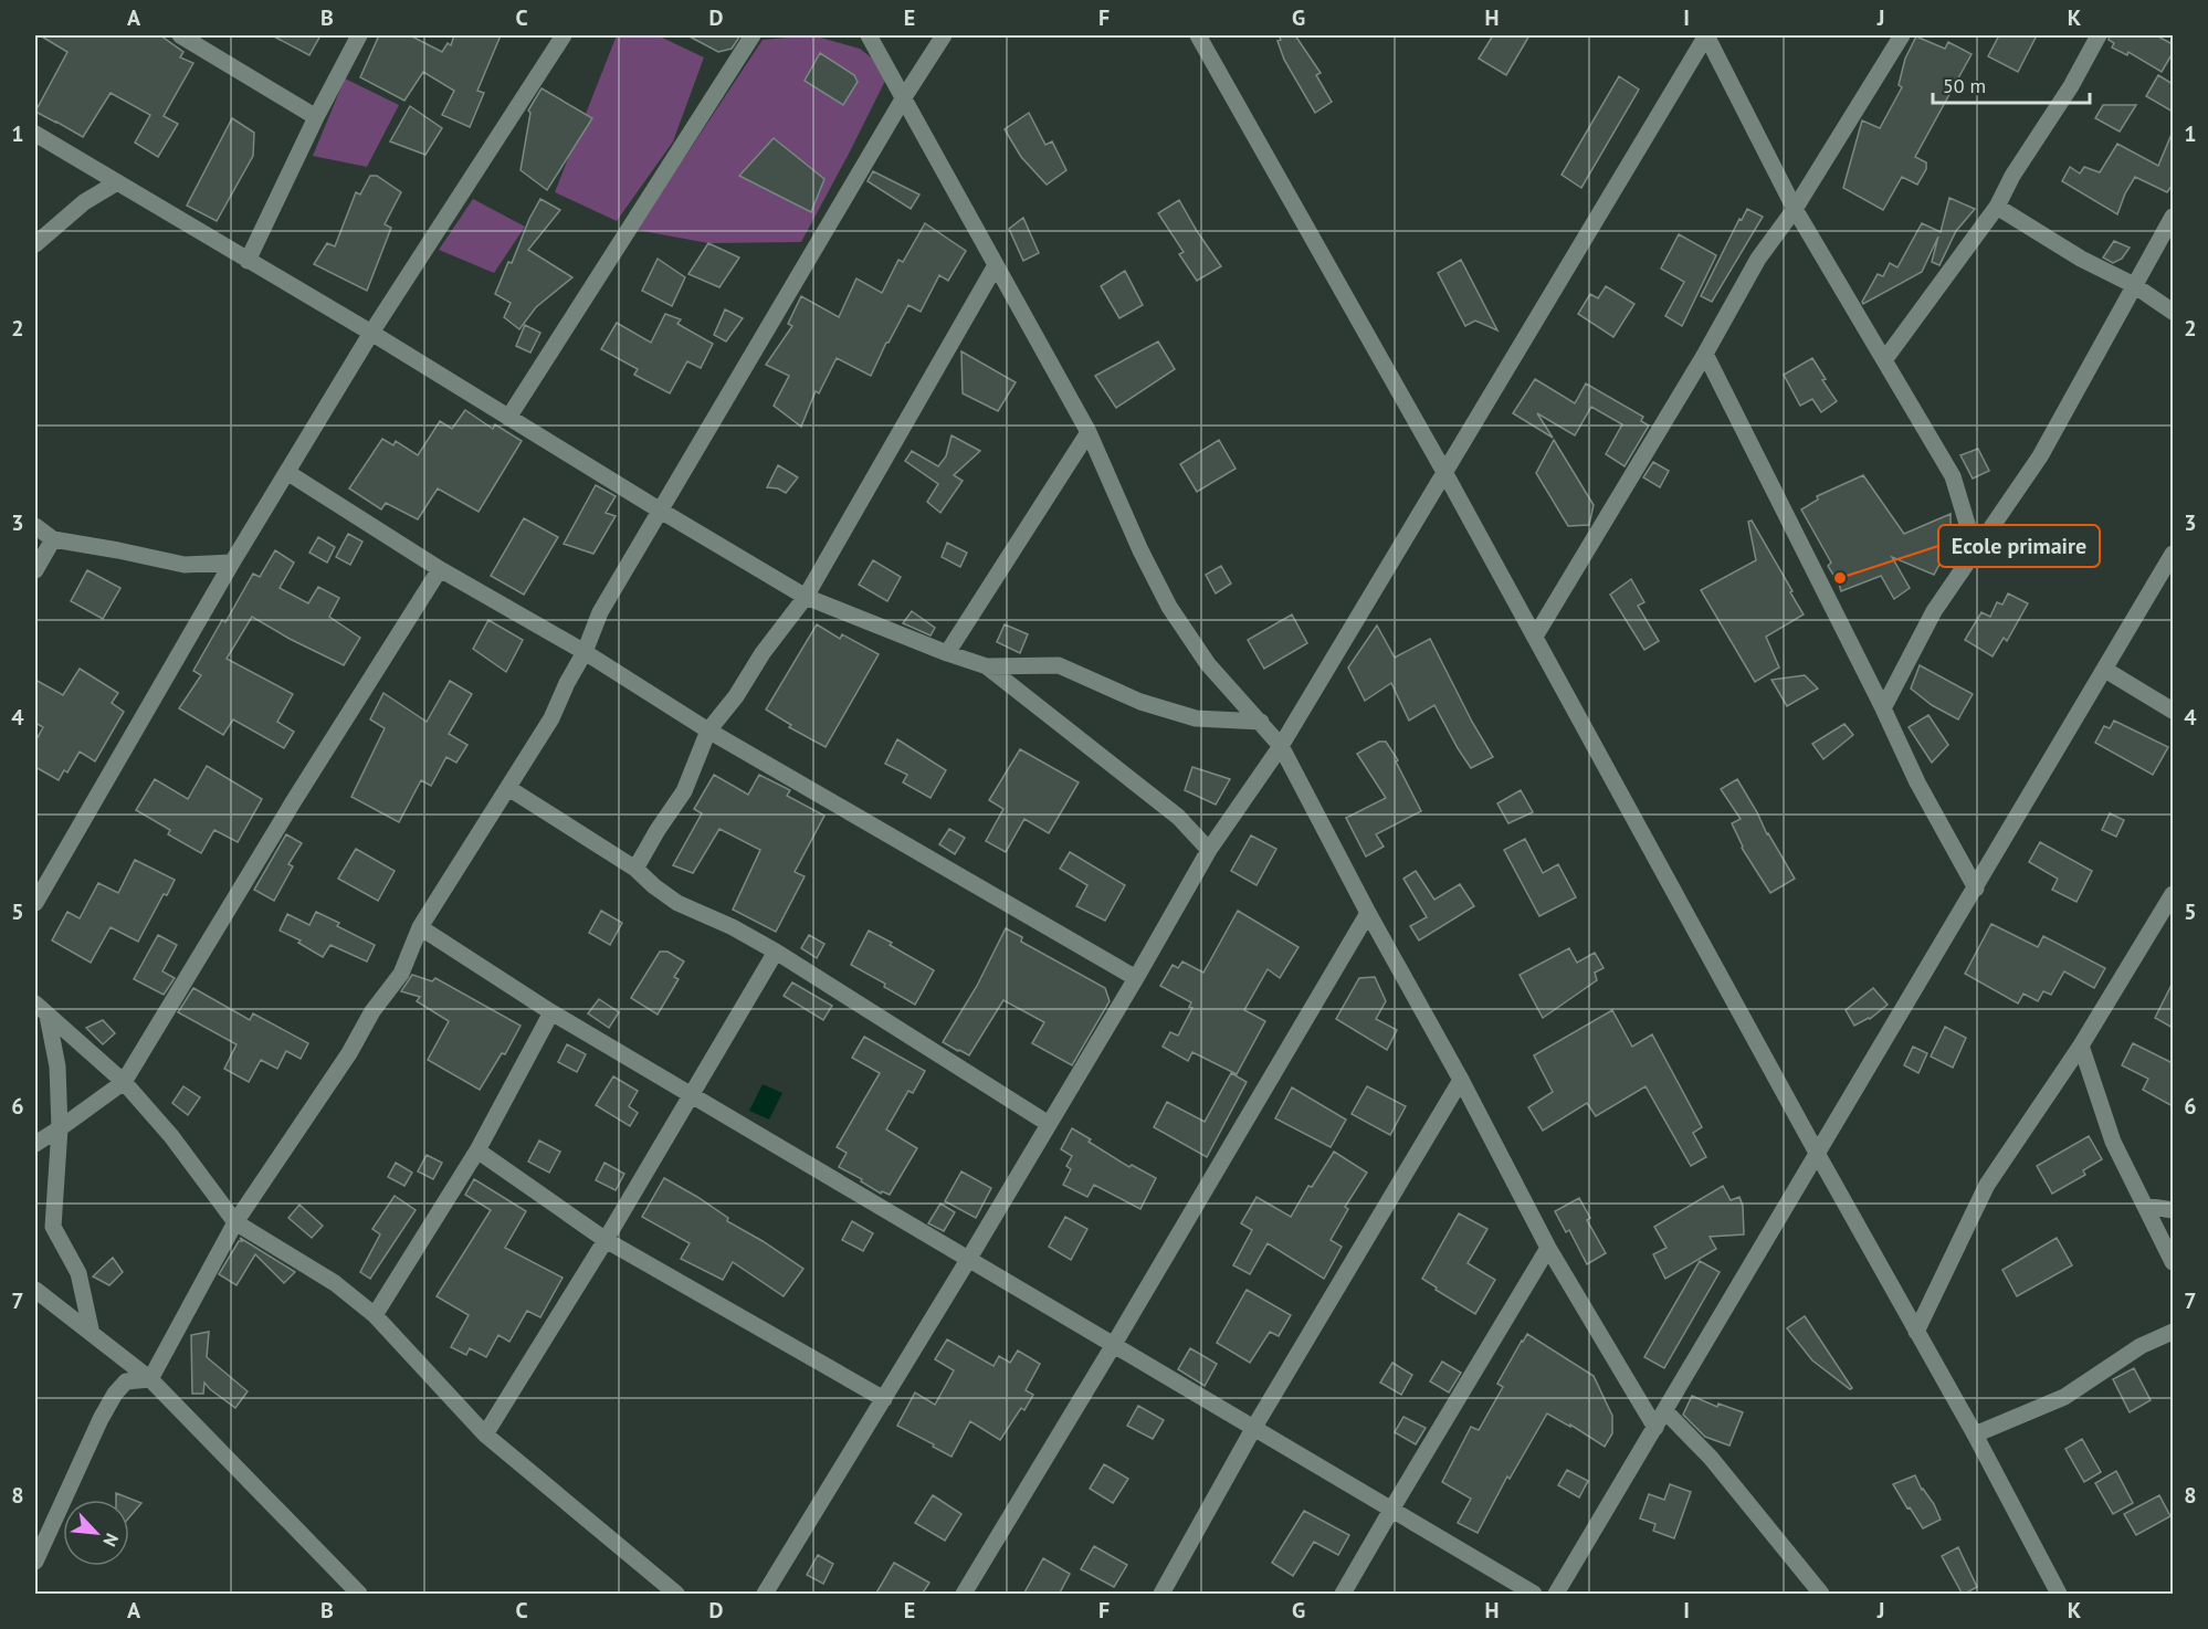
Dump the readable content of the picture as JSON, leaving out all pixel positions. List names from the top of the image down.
{
  "places": ["Ecole primaire"],
  "scale_bar": "50 m",
  "north": "bottom right",
  "grid": {
    "columns": [
      "A",
      "B",
      "C",
      "D",
      "E",
      "F",
      "G",
      "H",
      "I",
      "J",
      "K"
    ],
    "rows": [
      "1",
      "2",
      "3",
      "4",
      "5",
      "6",
      "7",
      "8"
    ]
  }
}
